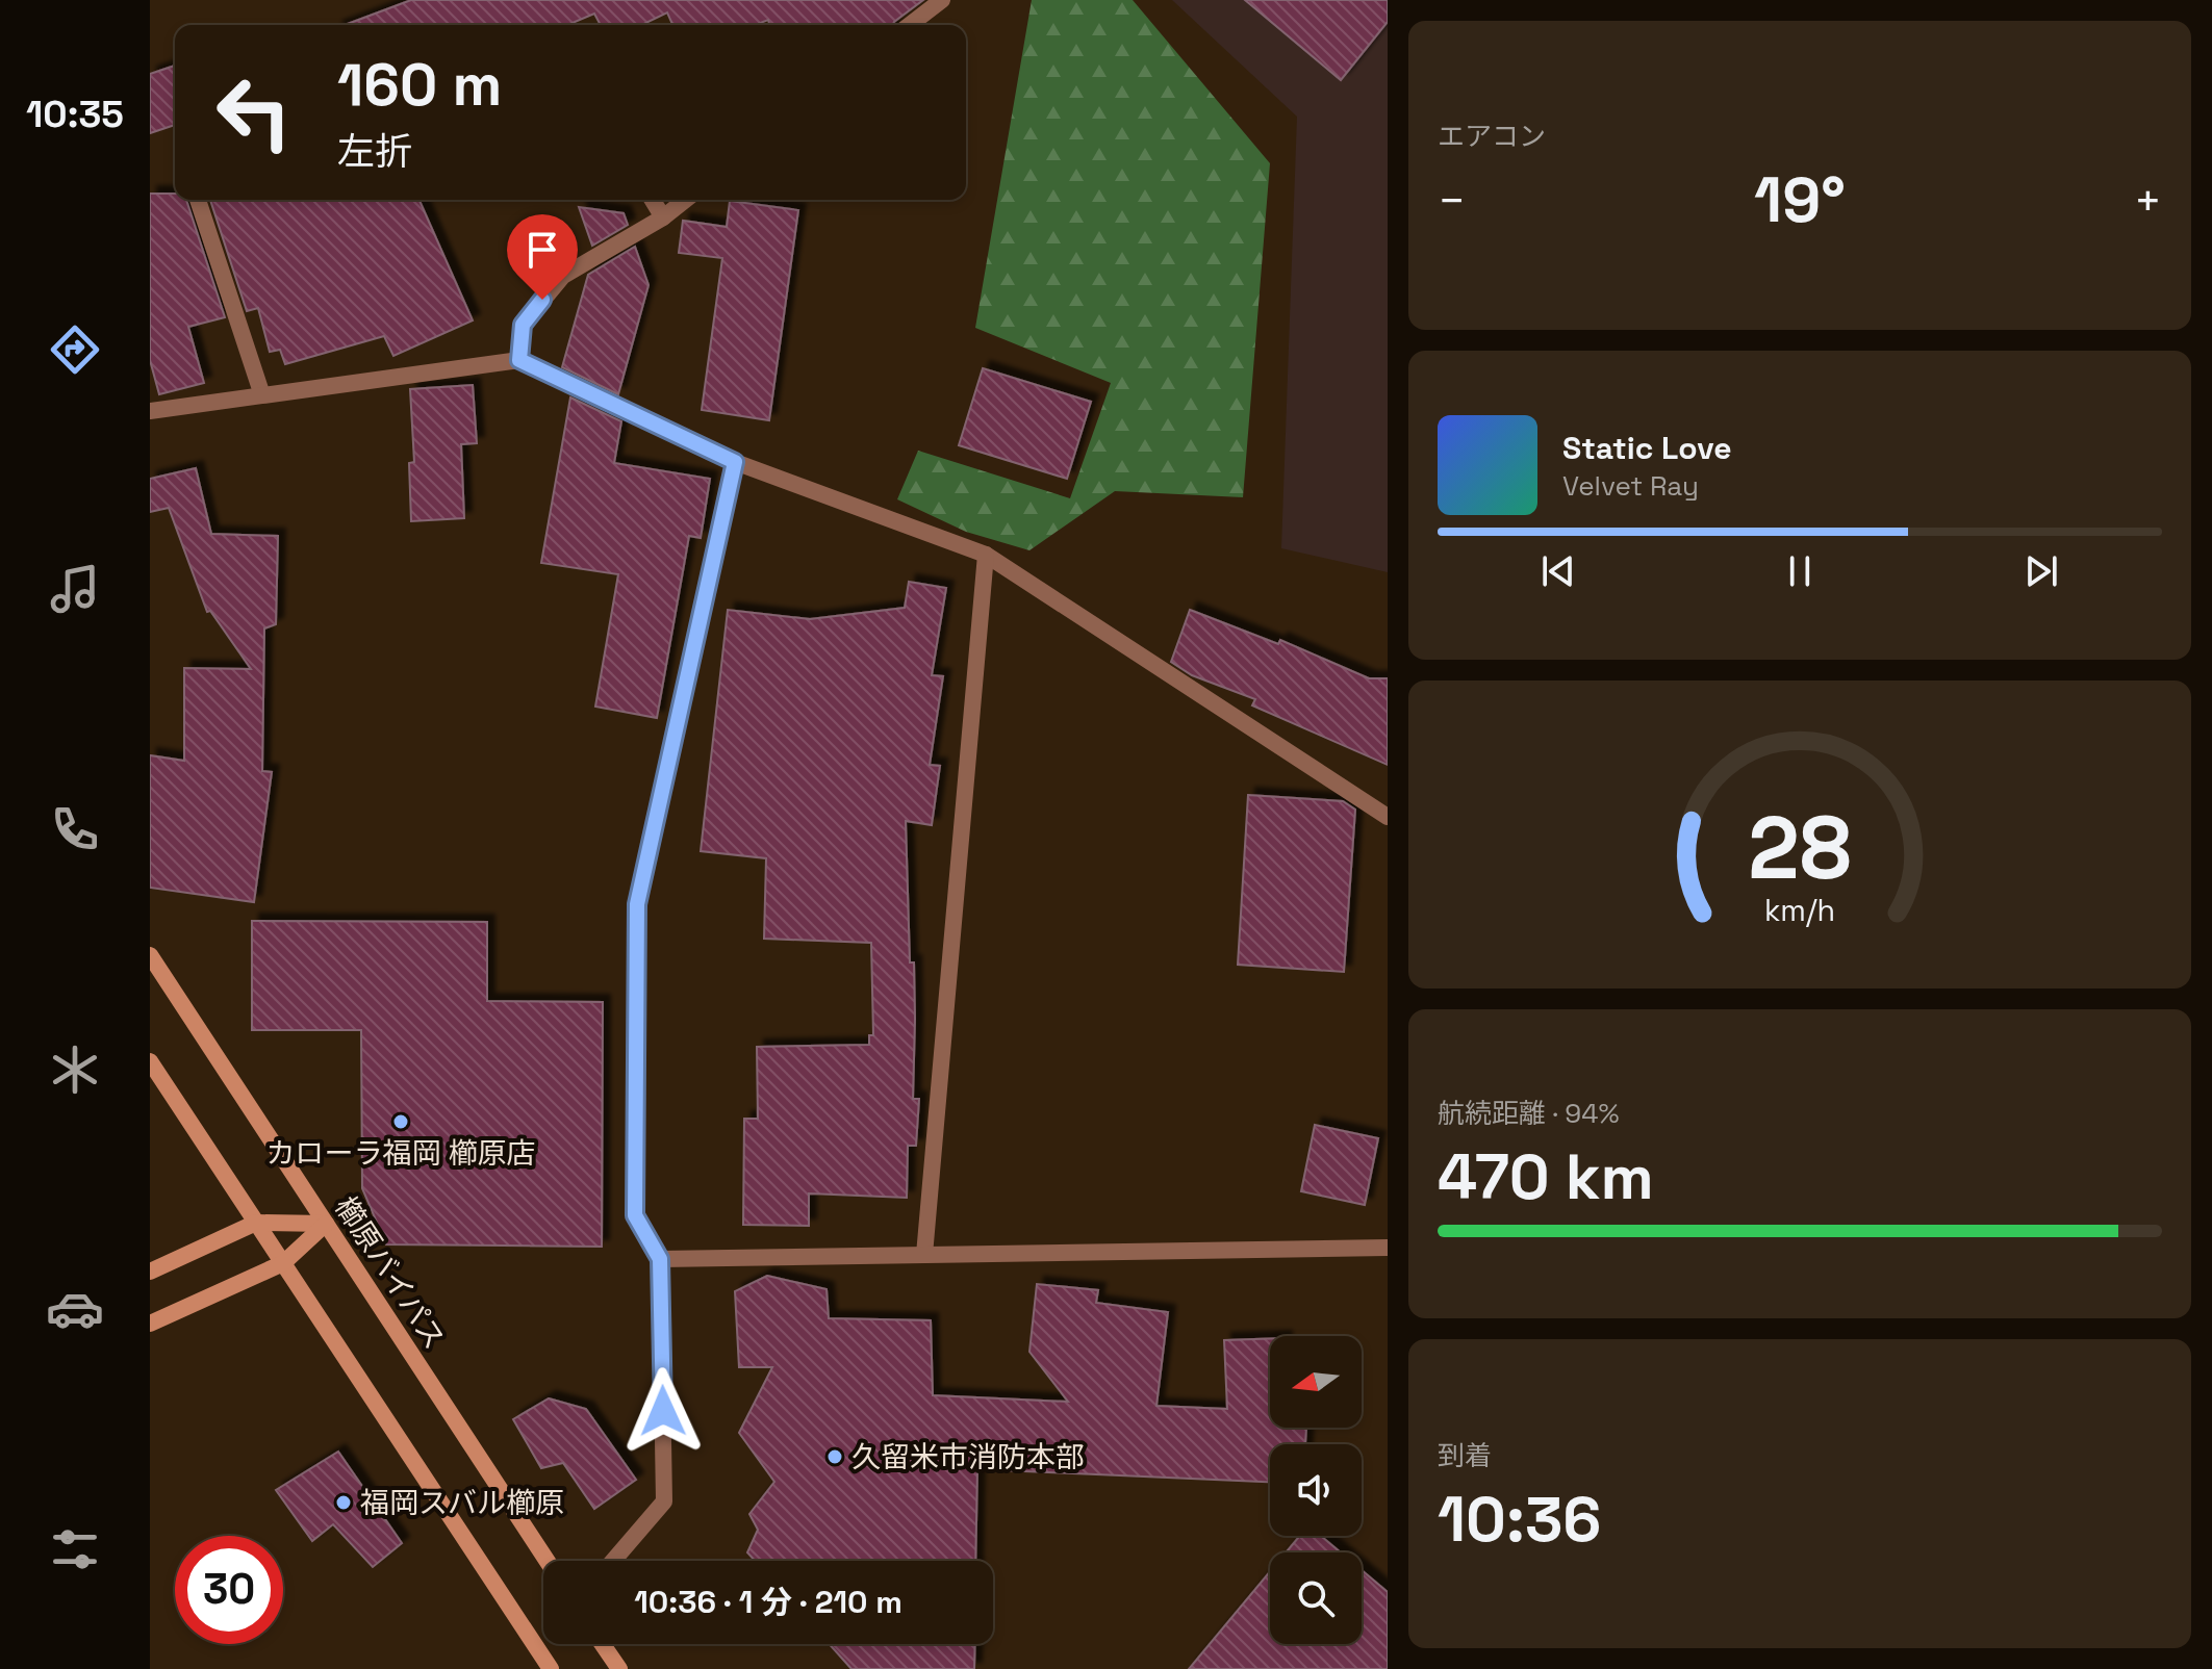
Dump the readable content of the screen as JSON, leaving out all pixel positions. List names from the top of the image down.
{
  "streets": {
    "street": ["櫛原バイパス"]
  },
  "places": ["カローラ福岡 櫛原店", "久留米市消防本部", "福岡スバル櫛原"],
  "north": "left",
  "page": {
    "tabs": "10:35",
    "tile": [
      "エアコン",
      ["航続距離 · 94%", "470 km"],
      ["到着", "10:36"]
    ],
    "turn": ["160 m", "左折"],
    "heat": ["−", "19°", "+"],
    "song": ["Static Love", "Velvet Ray"],
    "limit": "30",
    "trip": "10:36 · 1 分 · 210 m",
    "gauge": ["28", "km/h"]
  }
}
